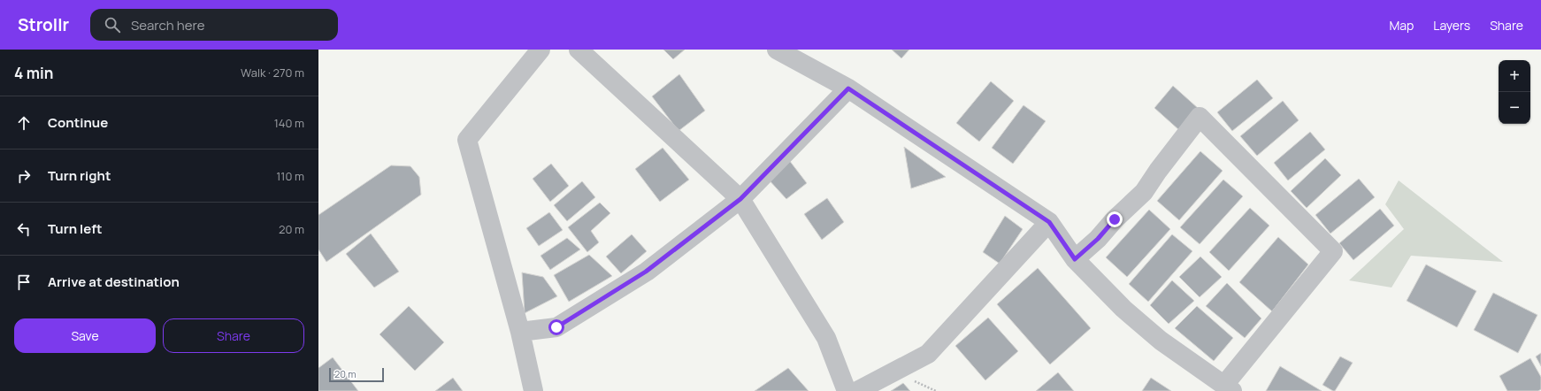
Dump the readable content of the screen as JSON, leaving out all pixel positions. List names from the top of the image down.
{
  "scale_bar": "20 m",
  "page": {
    "header": "Strollr",
    "search": "Search here",
    "nav": ["Map", "Layers", "Share"],
    "heading": ["4 min", "Walk · 270 m"],
    "map_buttons": ["+", "−"],
    "list": [
      ["Continue", "140 m"],
      ["Turn right", "110 m"],
      ["Turn left", "20 m"],
      "Arrive at destination"
    ],
    "buttons": ["Save", "Share"],
    "scale": "20 m"
  }
}
